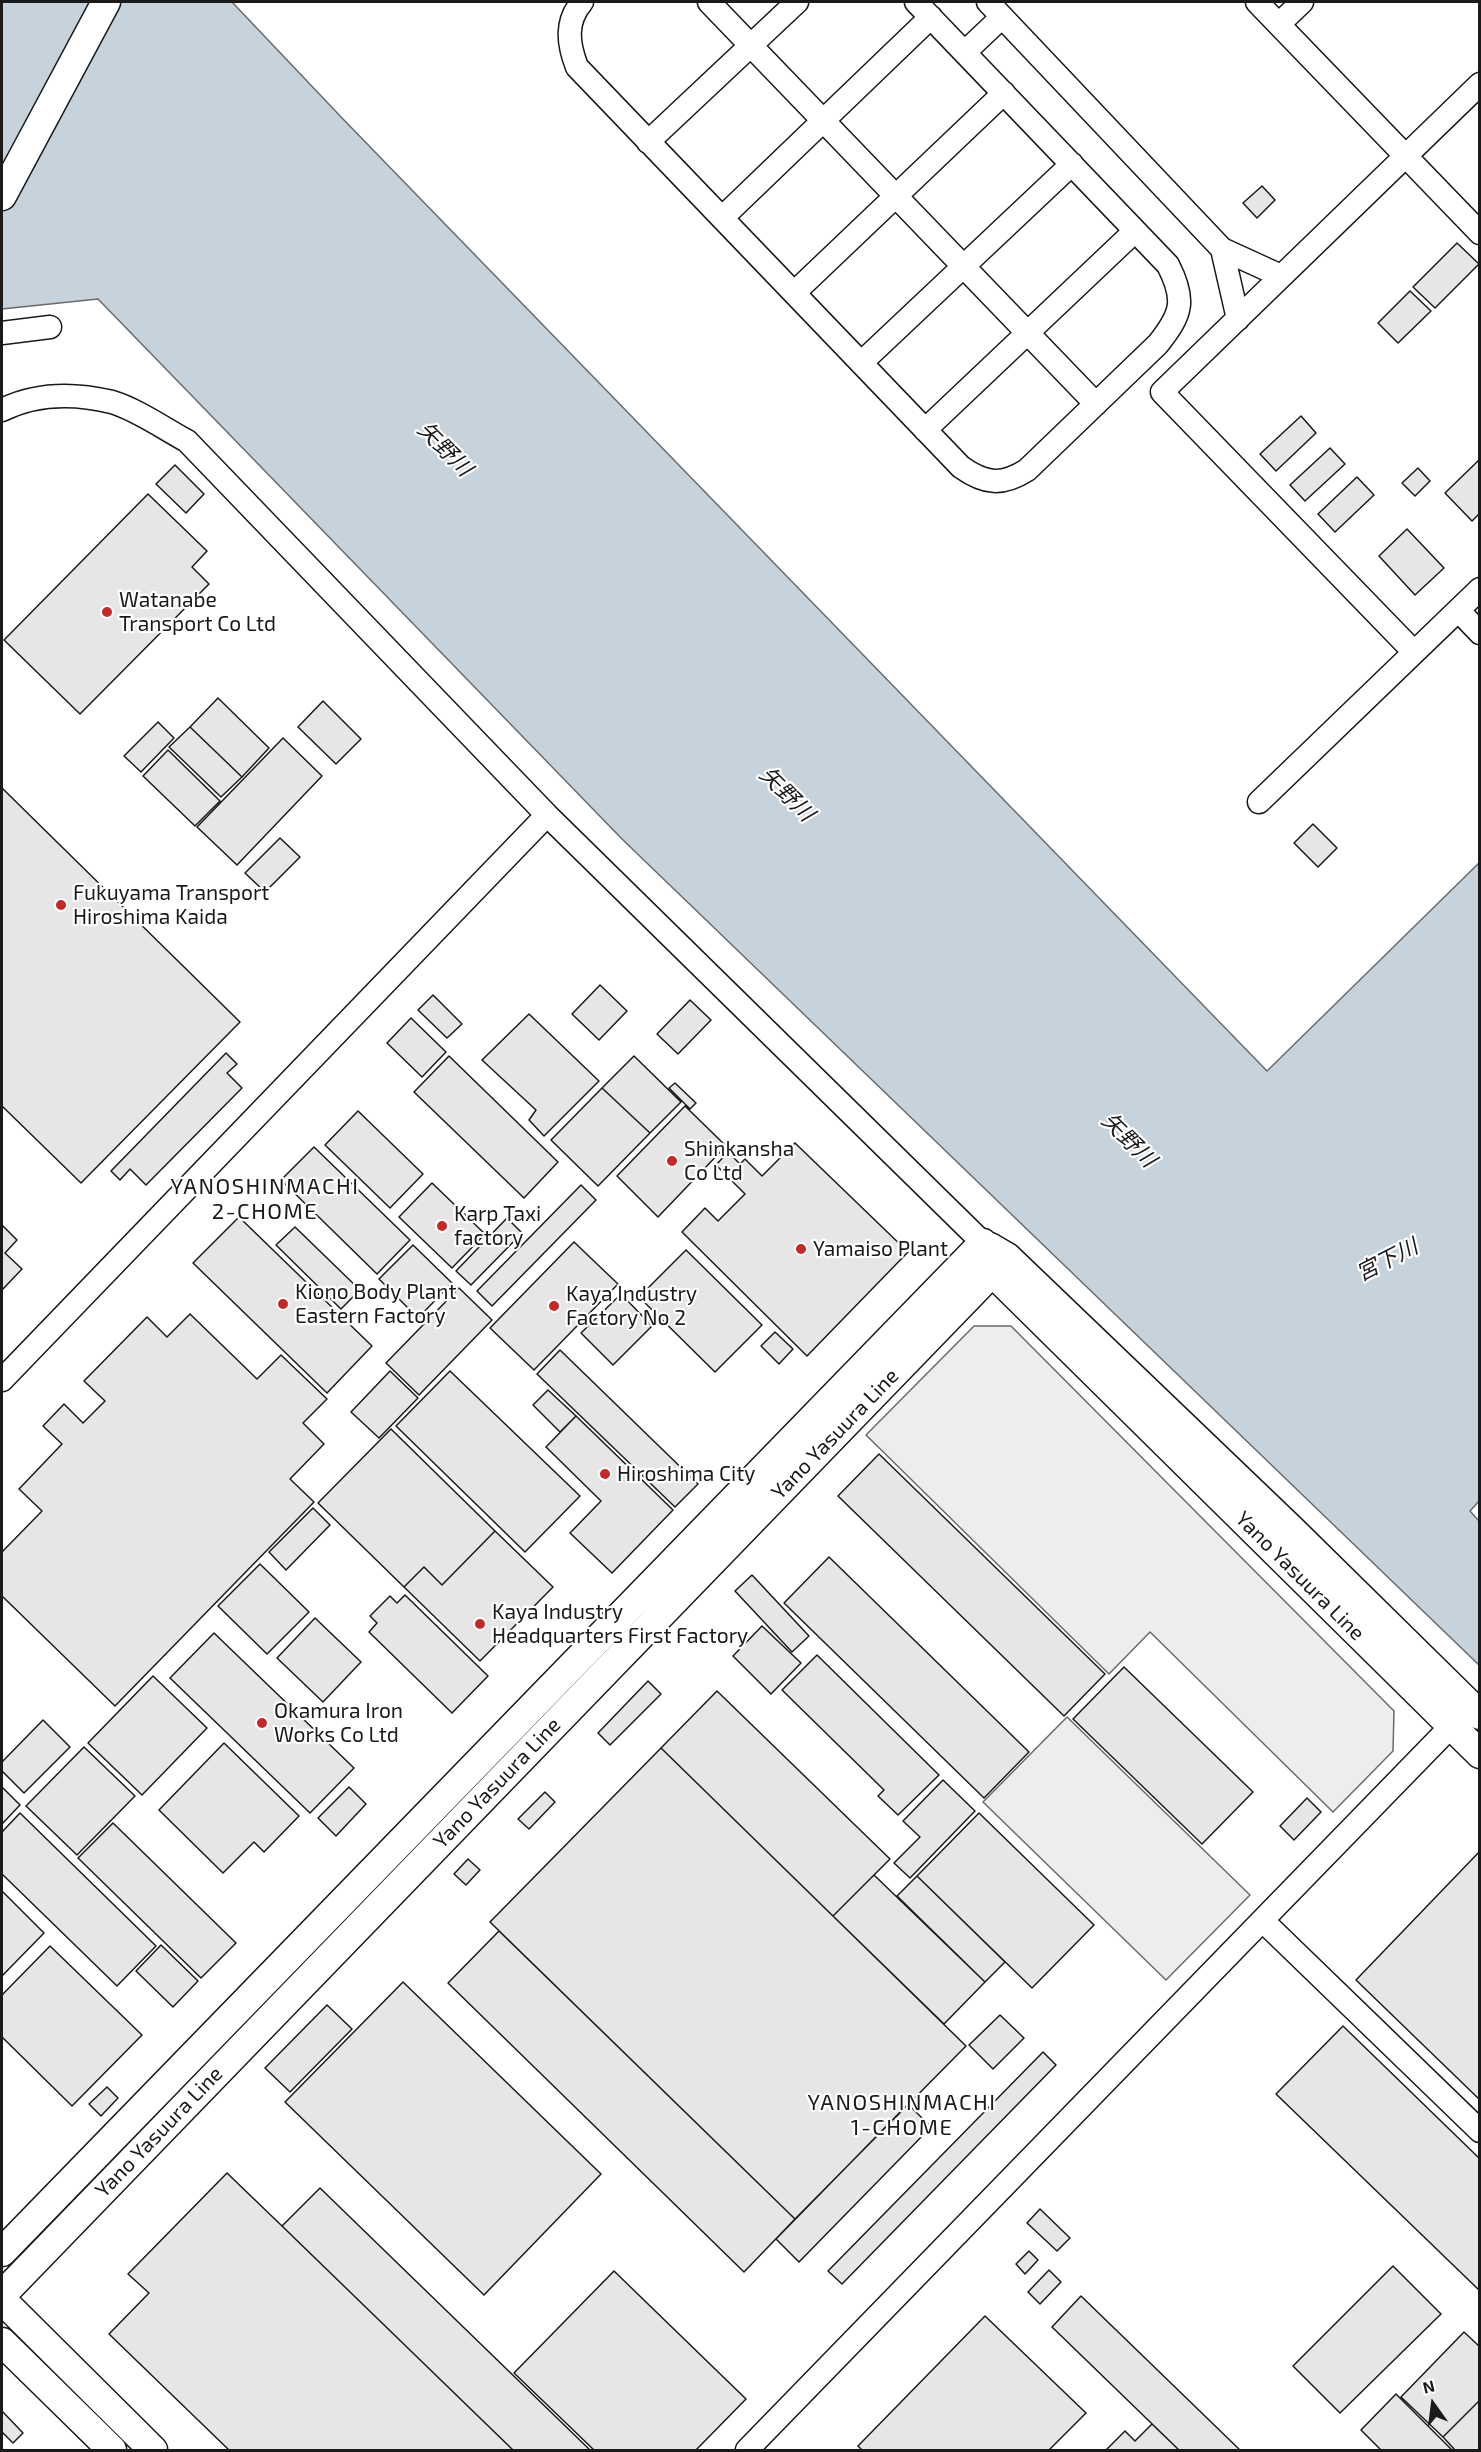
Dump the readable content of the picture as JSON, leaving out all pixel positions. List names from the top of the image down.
{
  "streets": {
    "main road": ["Yano Yasuura Line"]
  },
  "districts": ["YANOSHINMACHI 2-CHOME", "YANOSHINMACHI 1-CHOME"],
  "water": ["矢野川", "宮下川"],
  "places": [
    "Watanabe Transport Co Ltd",
    "Fukuyama Transport Hiroshima Kaida",
    "Shinkansha Co Ltd",
    "Karp Taxi factory",
    "Yamaiso Plant",
    "Kiono Body Plant Eastern Factory",
    "Kaya Industry Factory No 2",
    "Hiroshima City",
    "Kaya Industry Headquarters First Factory",
    "Okamura Iron Works Co Ltd"
  ],
  "north": "top"
}
